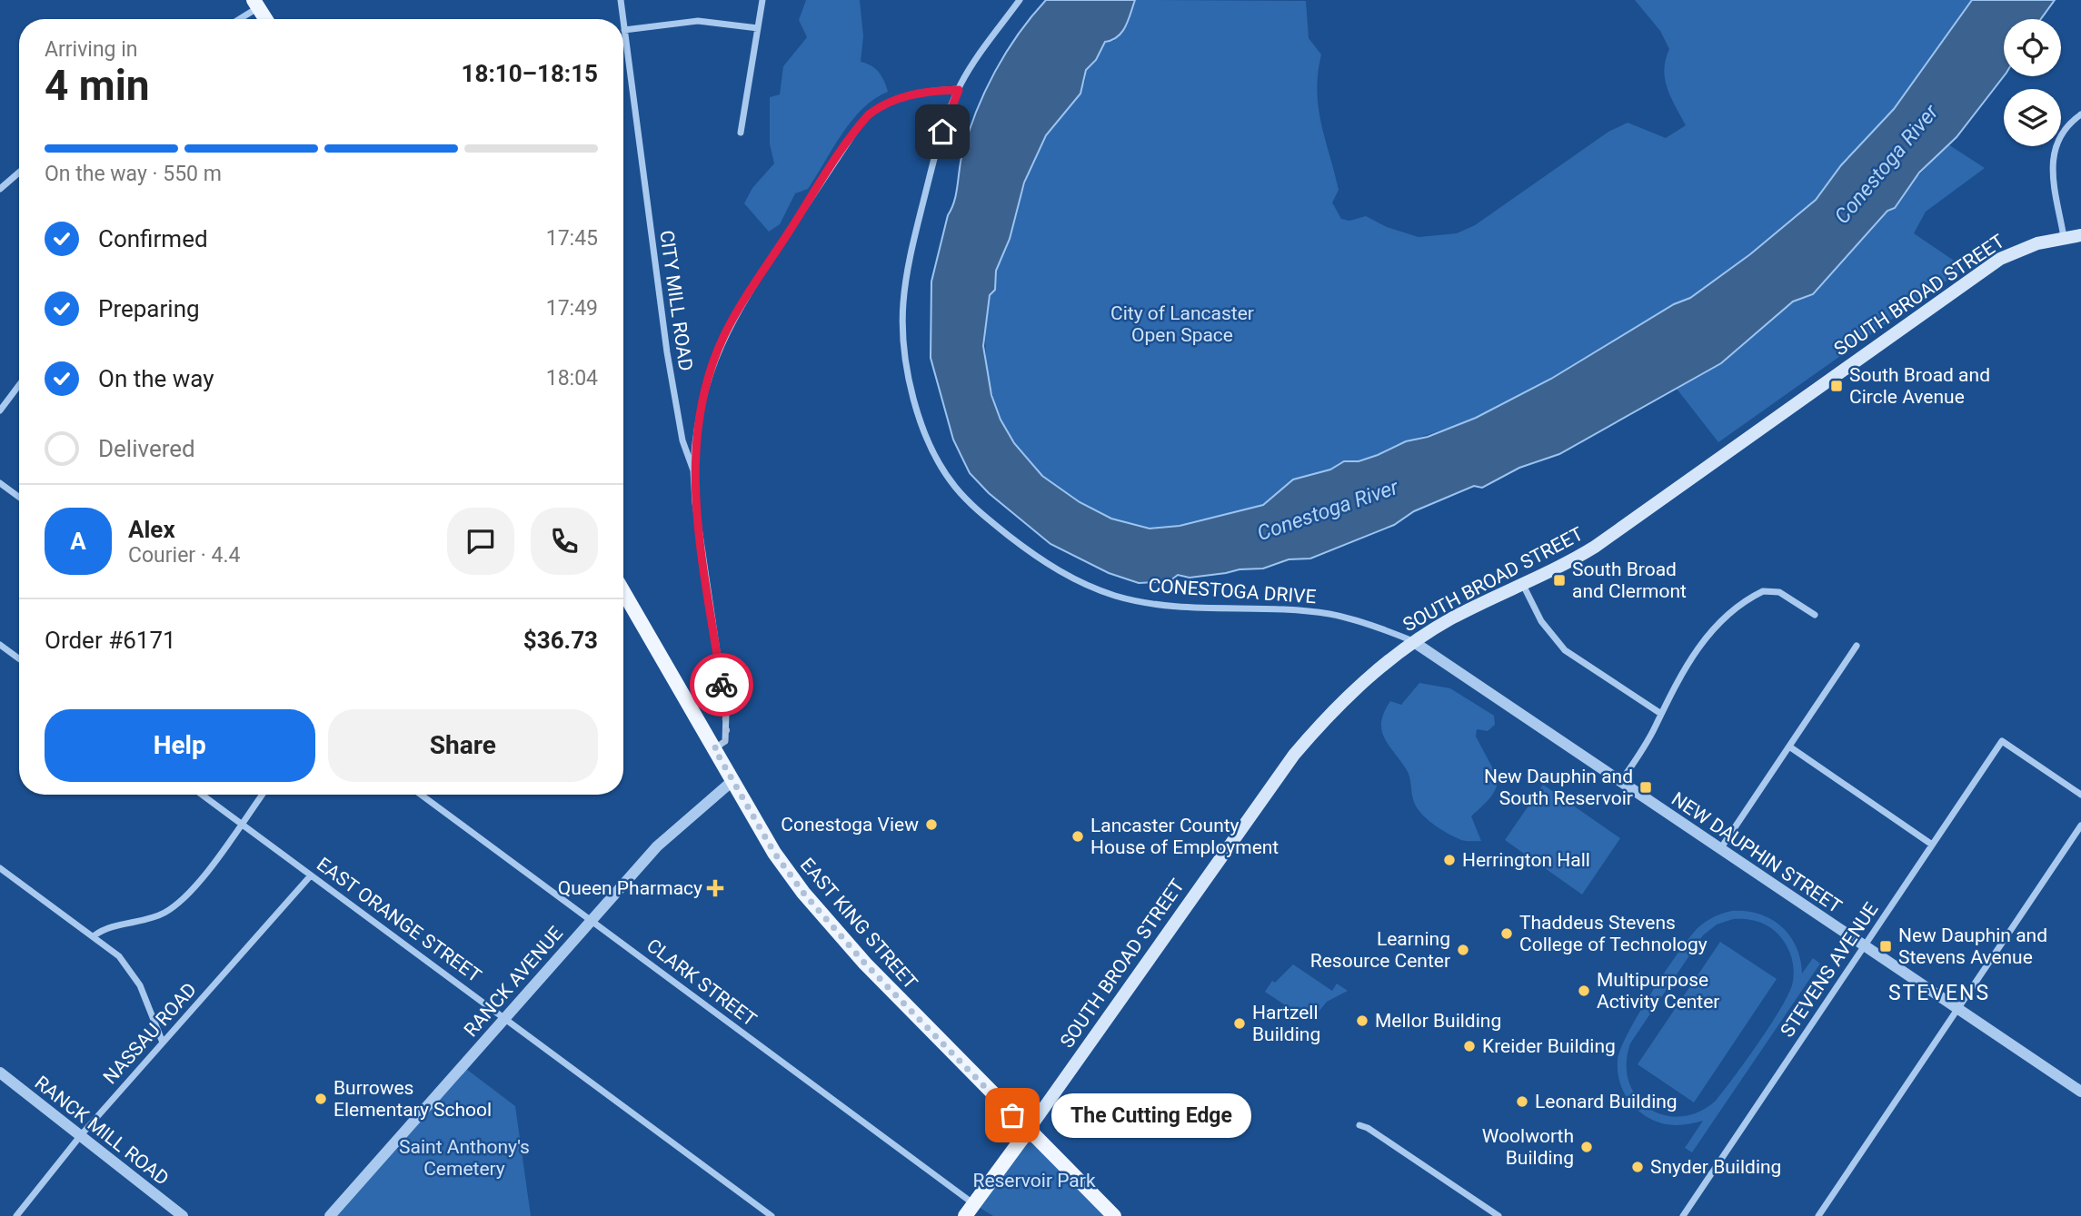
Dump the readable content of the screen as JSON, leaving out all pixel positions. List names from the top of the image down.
{
  "streets": {
    "main road": ["SOUTH BROAD STREET", "EAST KING STREET"],
    "street": [
      "CITY MILL ROAD",
      "CONESTOGA DRIVE",
      "NEW DAUPHIN STREET",
      "EAST ORANGE STREET",
      "STEVENS AVENUE",
      "RANCK AVENUE",
      "CLARK STREET",
      "NASSAU ROAD",
      "RANCK MILL ROAD"
    ]
  },
  "crossings": [
    ["SOUTH BROAD STREET", "CONESTOGA DRIVE"],
    ["SOUTH BROAD STREET", "NEW DAUPHIN STREET"],
    ["SOUTH BROAD STREET", "EAST KING STREET"],
    ["CITY MILL ROAD", "EAST KING STREET"],
    ["CONESTOGA DRIVE", "NEW DAUPHIN STREET"],
    ["NEW DAUPHIN STREET", "STEVENS AVENUE"],
    ["EAST ORANGE STREET", "RANCK AVENUE"],
    ["EAST ORANGE STREET", "NASSAU ROAD"],
    ["EAST KING STREET", "RANCK AVENUE"],
    ["RANCK AVENUE", "CLARK STREET"],
    ["NASSAU ROAD", "RANCK MILL ROAD"]
  ],
  "districts": ["STEVENS"],
  "water": ["Conestoga River"],
  "parks": ["City of Lancaster Open Space", "Saint Anthony's Cemetery", "Reservoir Park"],
  "places": {
    "transit": [
      "South Broad and Circle Avenue",
      "South Broad and Clermont",
      "New Dauphin and South Reservoir",
      "New Dauphin and Stevens Avenue"
    ],
    "other": [
      "Conestoga View",
      "Lancaster County House of Employment",
      "Herrington Hall",
      "Thaddeus Stevens College of Technology",
      "Learning Resource Center",
      "Multipurpose Activity Center",
      "Mellor Building",
      "Hartzell Building",
      "Kreider Building",
      "Burrowes Elementary School",
      "Leonard Building",
      "The Cutting Edge",
      "Woolworth Building",
      "Snyder Building"
    ],
    "health": ["Queen Pharmacy"]
  },
  "page": {
    "heading": ["4 min", "Arriving in", "18:10–18:15"],
    "panel": [
      "Alex",
      "Courier · 4.4",
      "Order #6171",
      "$36.73"
    ],
    "bar": "On the way · 550 m",
    "list": [
      ["Confirmed", "17:45"],
      ["Preparing", "17:49"],
      ["On the way", "18:04"],
      "Delivered"
    ],
    "round": "A",
    "buttons": ["Help", "Share"],
    "bubble": "The Cutting Edge"
  }
}
